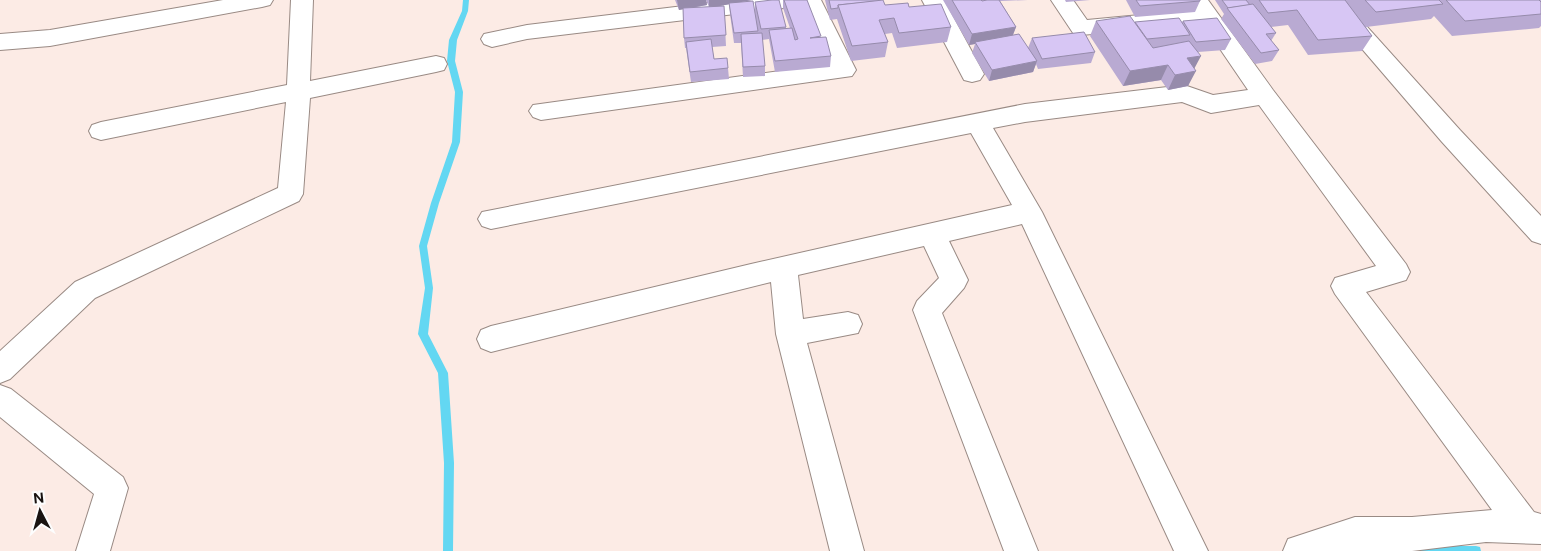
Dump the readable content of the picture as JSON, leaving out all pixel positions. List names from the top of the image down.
{
  "north": "top"
}
